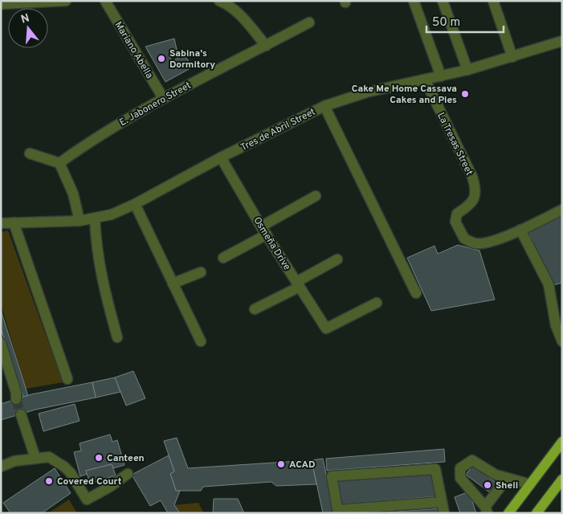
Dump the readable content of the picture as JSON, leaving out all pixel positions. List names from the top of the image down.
{
  "streets": {
    "street": [
      "Mariano Abella",
      "E. Jabonero Street",
      "Tres de Abril Street",
      "La Tresas Street",
      "Osmeña Drive"
    ]
  },
  "crossings": [
    ["Mariano Abella", "E. Jabonero Street"],
    ["Tres de Abril Street", "La Tresas Street"],
    ["Tres de Abril Street", "Osmeña Drive"]
  ],
  "places": [
    "Sabina's Dormitory",
    "Cake Me Home Cassava Cakes and Pies",
    "Canteen",
    "ACAD",
    "Covered Court",
    "Shell"
  ],
  "scale_bar": "50 m",
  "north": "top"
}
